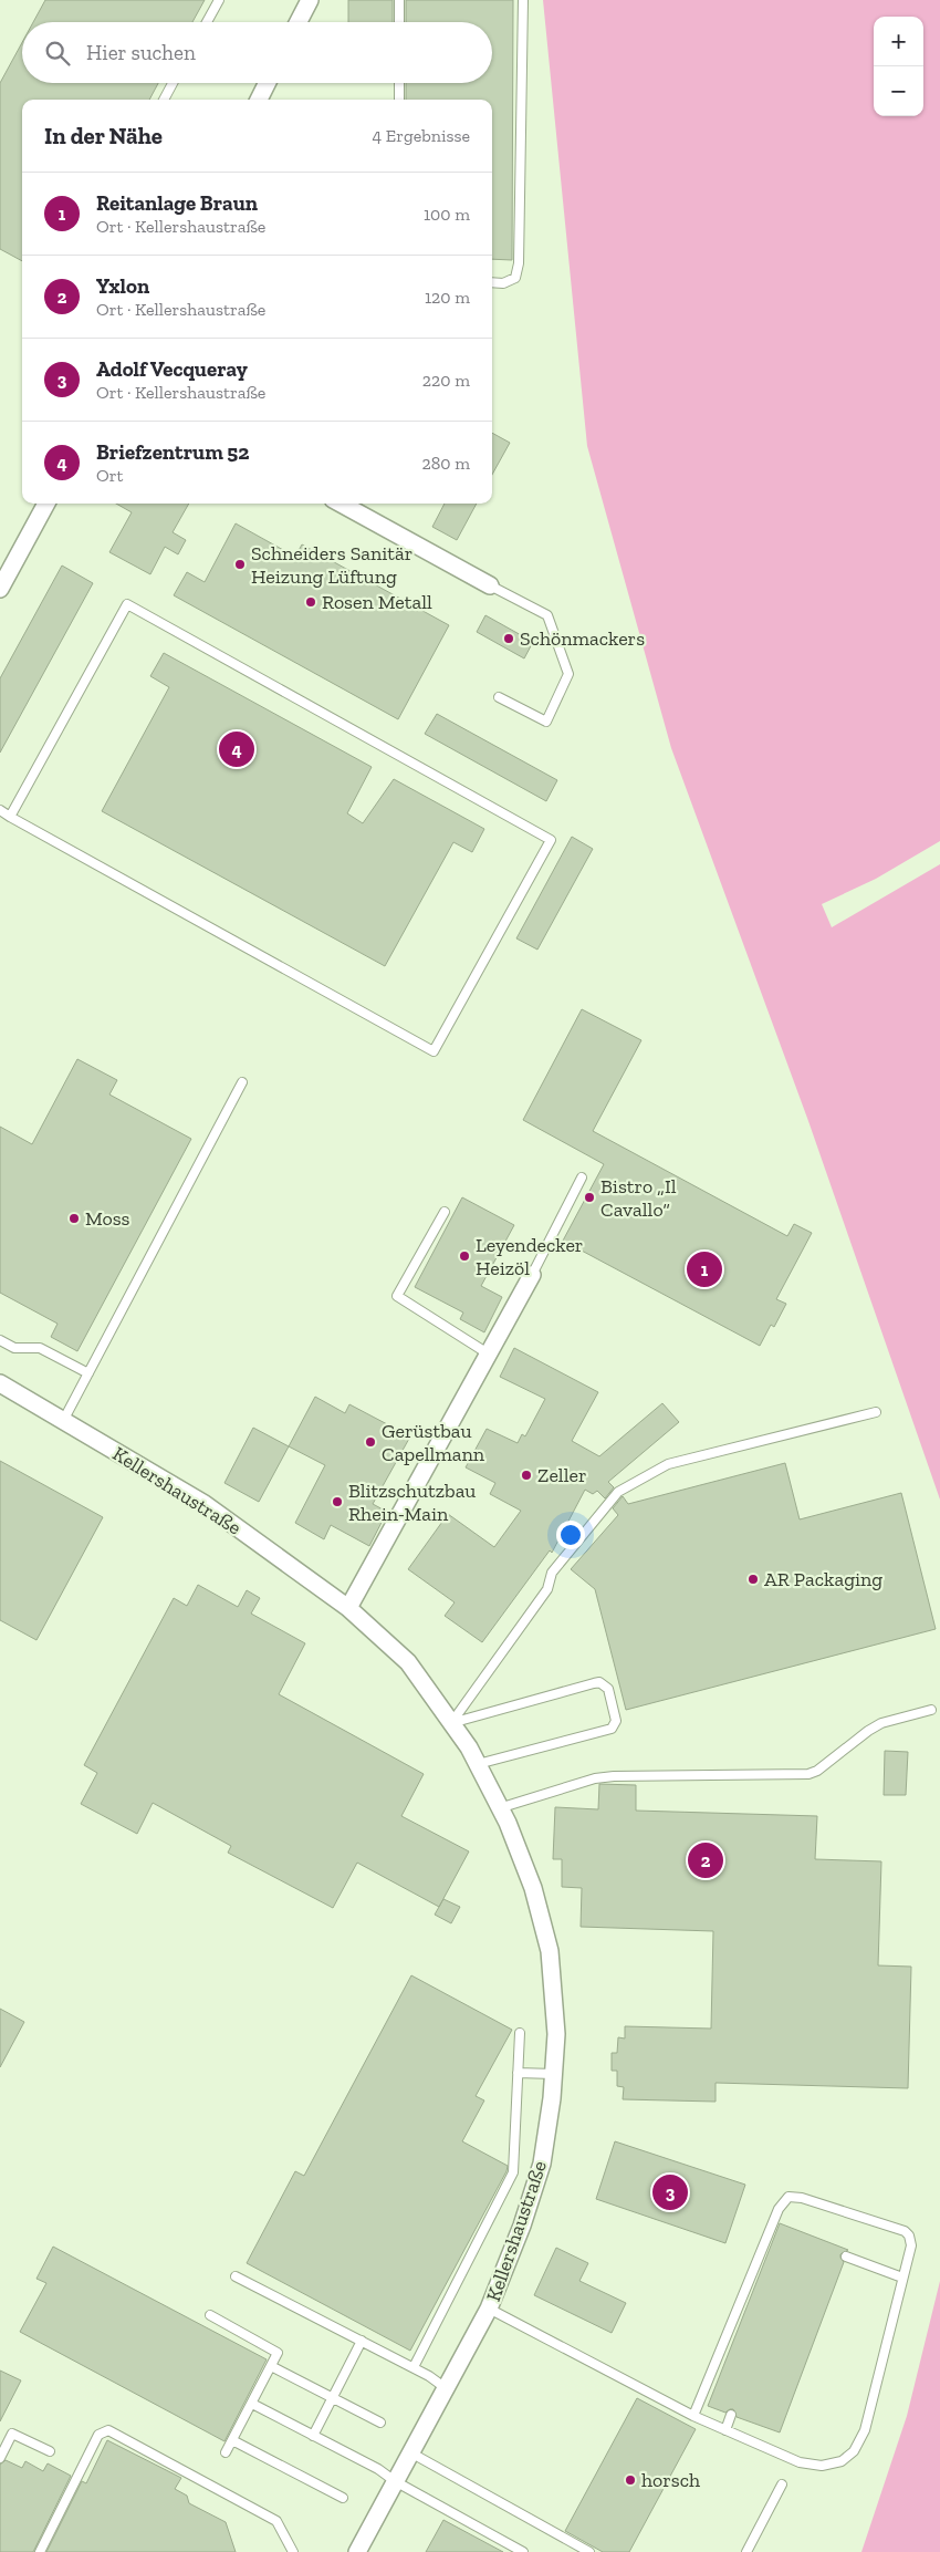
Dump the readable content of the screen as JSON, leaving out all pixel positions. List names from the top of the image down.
{
  "streets": {
    "street": ["Kellershaustraße"]
  },
  "places": [
    "Schneiders Sanitär Heizung Lüftung",
    "Rosen Metall",
    "Schönmackers",
    "Bistro „Il Cavallo“",
    "Moss",
    "Leyendecker Heizöl",
    "Gerüstbau Capellmann",
    "Zeller",
    "Blitzschutzbau Rhein-Main",
    "AR Packaging",
    "horsch"
  ],
  "page": {
    "map_buttons": ["+", "−"],
    "search": "Hier suchen",
    "heading": ["In der Nähe", "4 Ergebnisse"],
    "list": [
      {
        "mark": "1",
        "name": "Reitanlage Braun",
        "note": "Ort · Kellershaustraße",
        "value": "100 m"
      },
      {
        "mark": "2",
        "name": "Yxlon",
        "note": "Ort · Kellershaustraße",
        "value": "120 m"
      },
      {
        "mark": "3",
        "name": "Adolf Vecqueray",
        "note": "Ort · Kellershaustraße",
        "value": "220 m"
      },
      {
        "mark": "4",
        "name": "Briefzentrum 52",
        "note": "Ort",
        "value": "280 m"
      }
    ],
    "pins": [
      "4",
      "1",
      "2",
      "3"
    ]
  }
}
